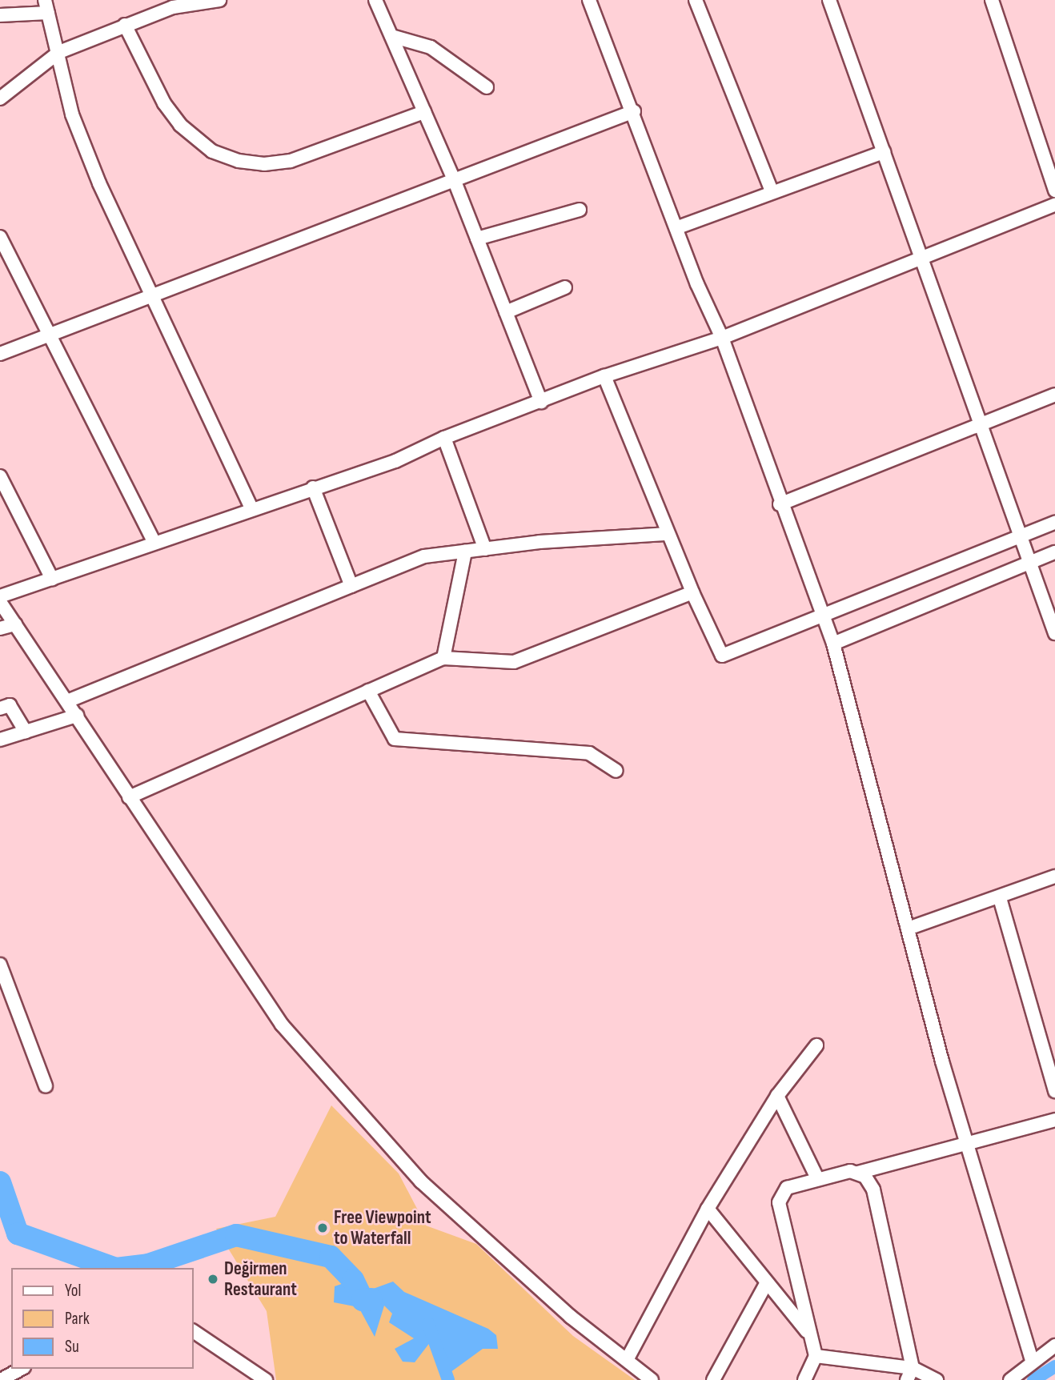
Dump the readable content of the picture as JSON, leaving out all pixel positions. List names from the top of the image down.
{
  "places": ["Free Viewpoint to Waterfall", "Değirmen Restaurant"],
  "legend": ["Yol", "Park", "Su"]
}
